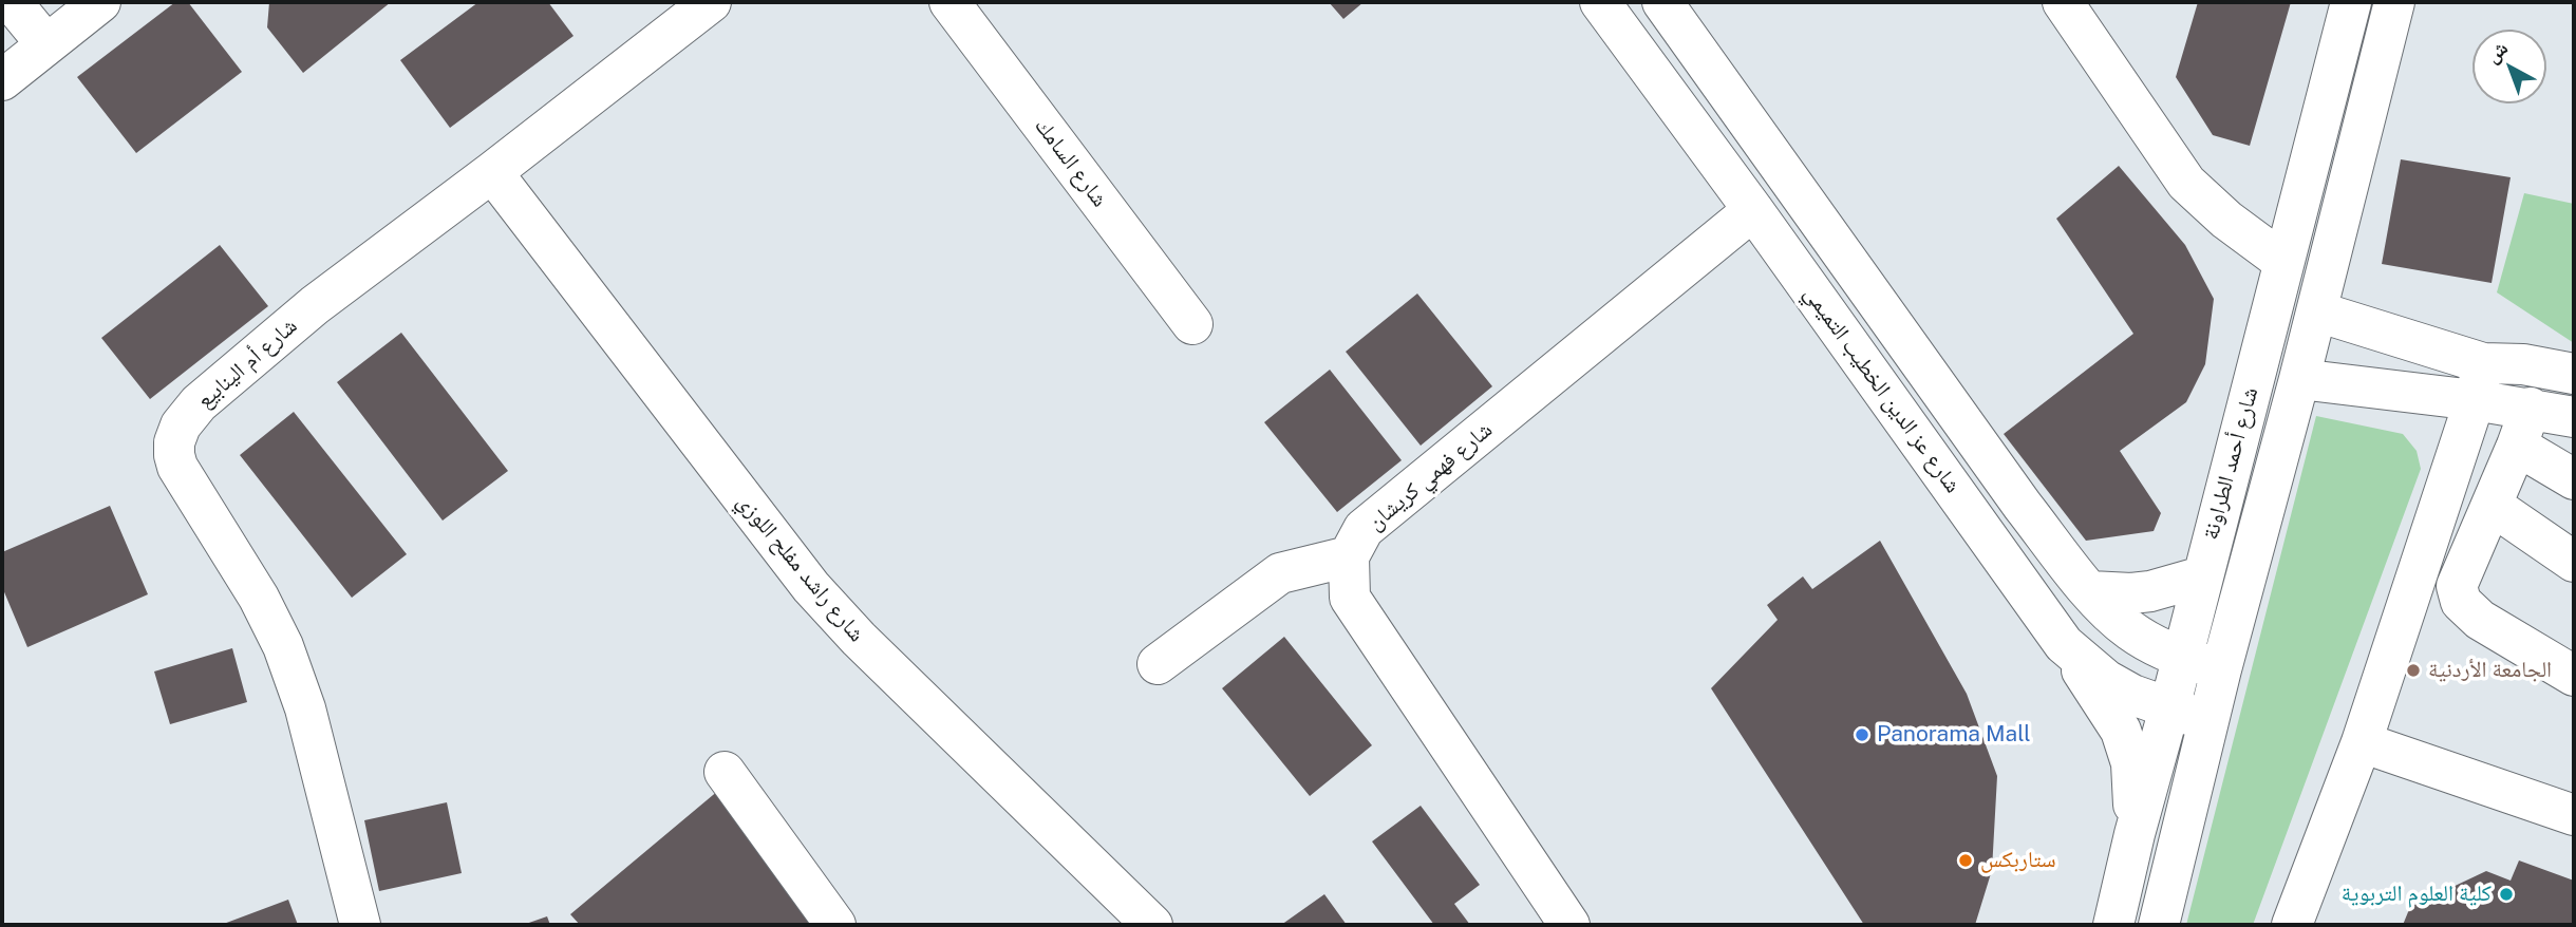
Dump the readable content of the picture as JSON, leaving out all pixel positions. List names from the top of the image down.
{
  "streets": {
    "street": [
      "شارع السامك",
      "شارع أم الينابيع",
      "شارع عز الدين الخطيب التميمي",
      "شارع أحمد الطراونة",
      "شارع فهمي كريشان",
      "شارع راشد مفلح اللوزي"
    ]
  },
  "crossings": [
    ["شارع أم الينابيع", "شارع راشد مفلح اللوزي"],
    ["شارع عز الدين الخطيب التميمي", "شارع أحمد الطراونة"],
    ["شارع عز الدين الخطيب التميمي", "شارع فهمي كريشان"]
  ],
  "places": [
    "الجامعة الأردنية",
    "Panorama Mall",
    "ستاربكس",
    "كلية العلوم التربوية"
  ],
  "north": "top left"
}
